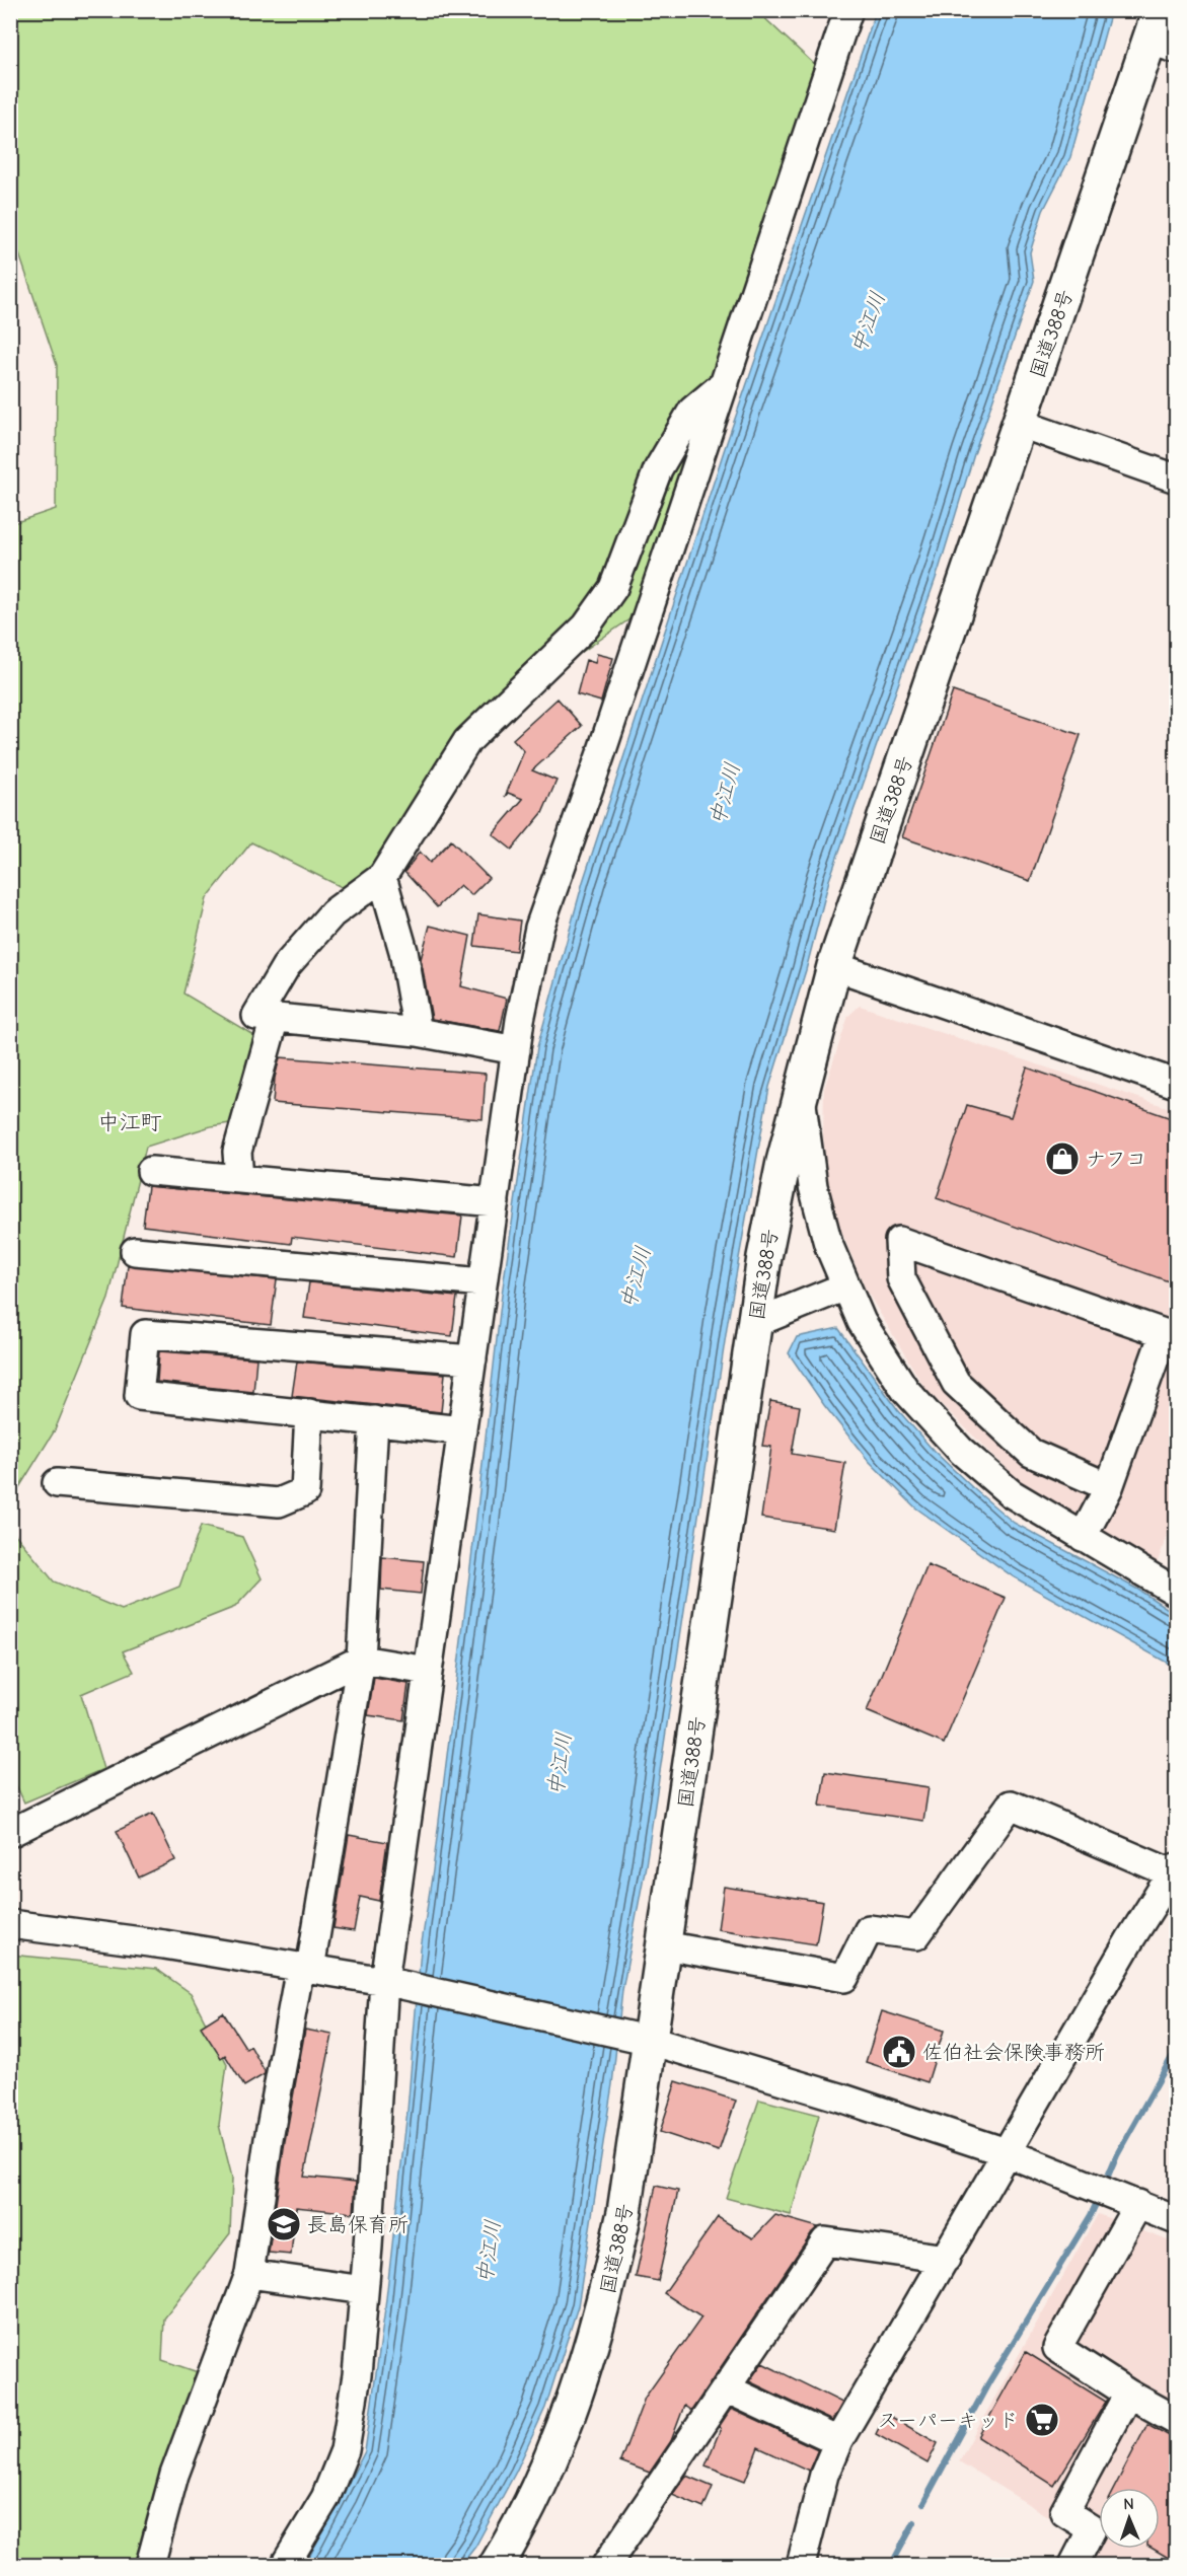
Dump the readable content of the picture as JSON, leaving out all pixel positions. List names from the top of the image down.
{
  "streets": {
    "highway": ["国道388号"]
  },
  "districts": ["中江町"],
  "water": ["中江川"],
  "places": {
    "shop": ["ナフコ"],
    "public building": ["佐伯社会保険事務所"],
    "school or university": ["長島保育所"],
    "supermarket": ["スーパーキッド"]
  },
  "north": "top"
}
